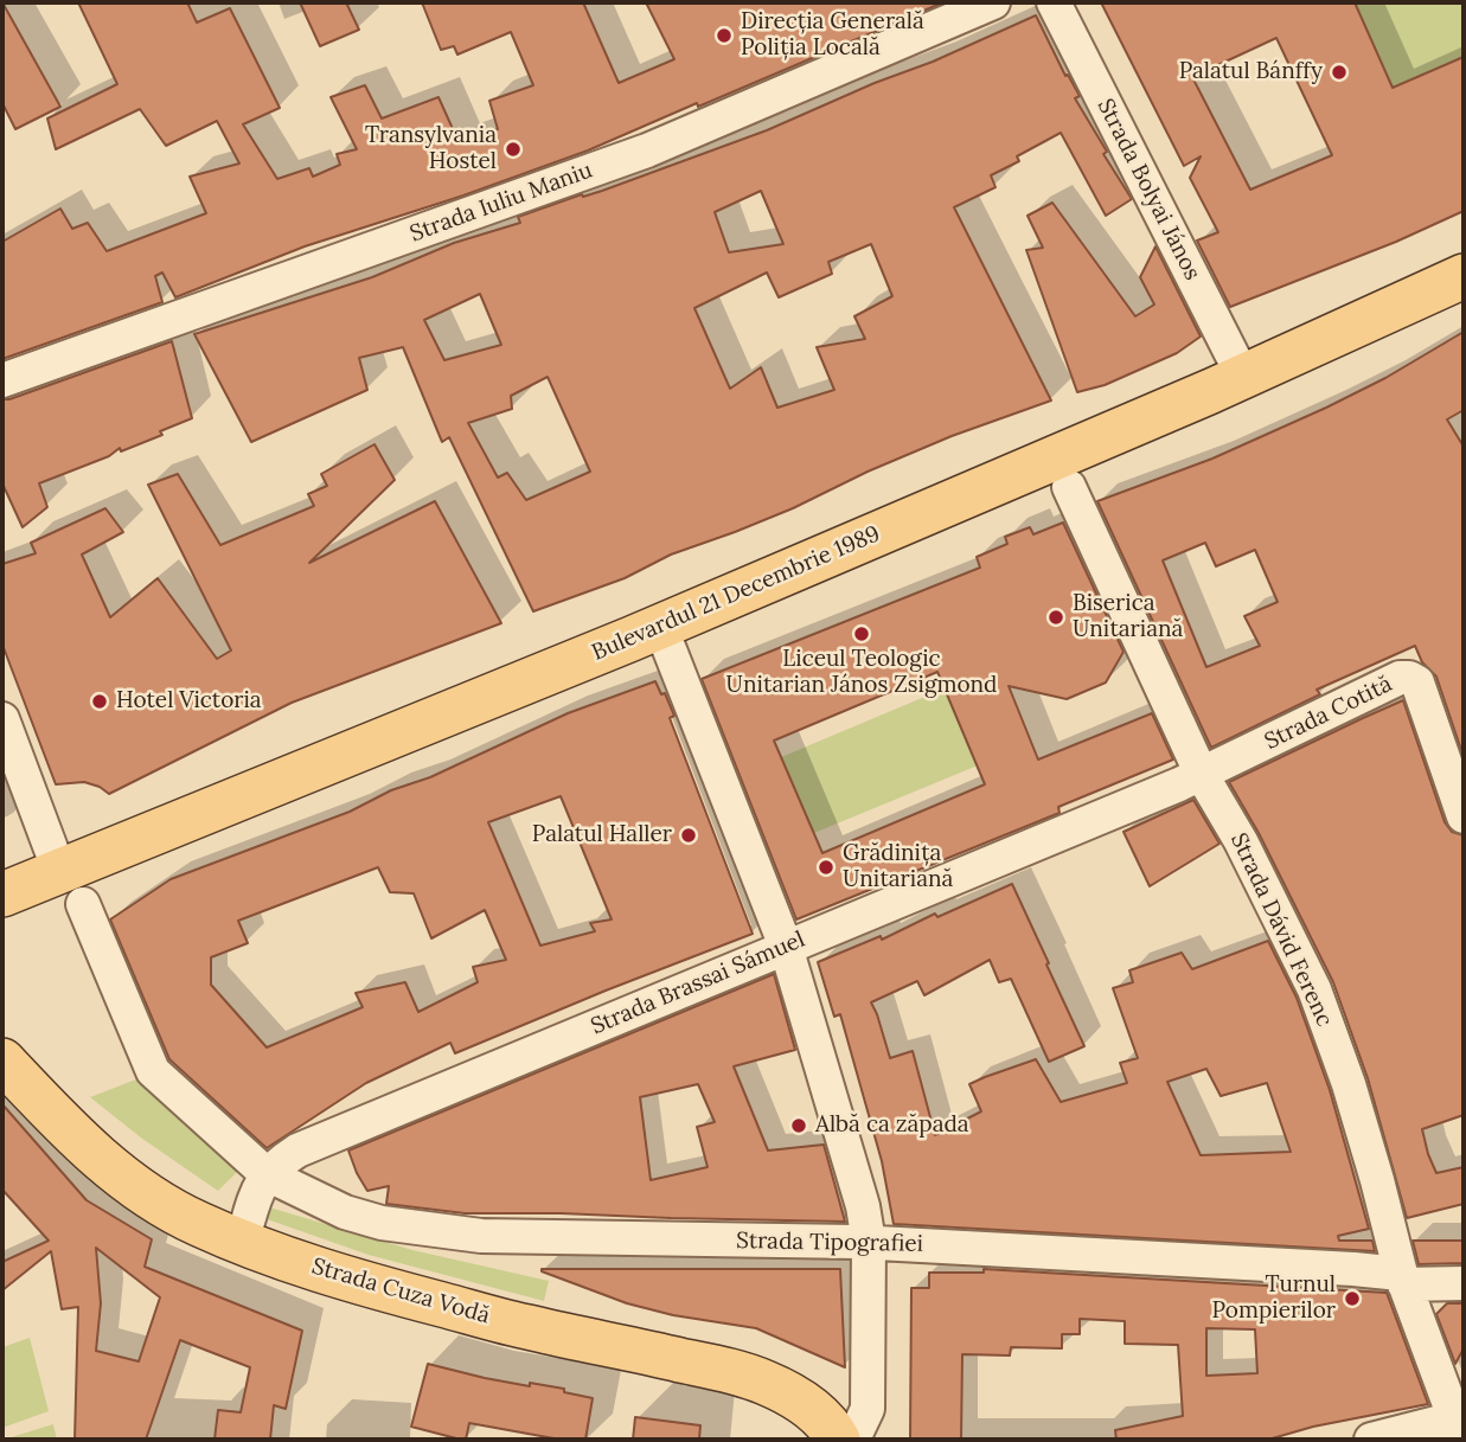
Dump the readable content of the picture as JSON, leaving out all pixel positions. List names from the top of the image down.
{
  "streets": {
    "main road": ["Bulevardul 21 Decembrie 1989", "Strada Cuza Vodă"],
    "street": [
      "Strada Bolyai János",
      "Strada Iuliu Maniu",
      "Strada Cotită",
      "Strada Dávid Ferenc",
      "Strada Brassai Sámuel",
      "Strada Tipografiei"
    ]
  },
  "crossings": [
    ["Strada Bolyai János", "Bulevardul 21 Decembrie 1989"],
    ["Strada Cotită", "Strada Dávid Ferenc"],
    ["Strada Cotită", "Strada Brassai Sámuel"],
    ["Strada Dávid Ferenc", "Strada Brassai Sámuel"],
    ["Strada Dávid Ferenc", "Strada Tipografiei"],
    ["Strada Brassai Sámuel", "Strada Tipografiei"]
  ],
  "places": [
    "Direcția Generală Poliția Locală",
    "Palatul Bánffy",
    "Transylvania Hostel",
    "Biserica Unitariană",
    "Liceul Teologic Unitarian János Zsigmond",
    "Hotel Victoria",
    "Palatul Haller",
    "Grădinița Unitariană",
    "Albă ca zăpada",
    "Turnul Pompierilor"
  ]
}
